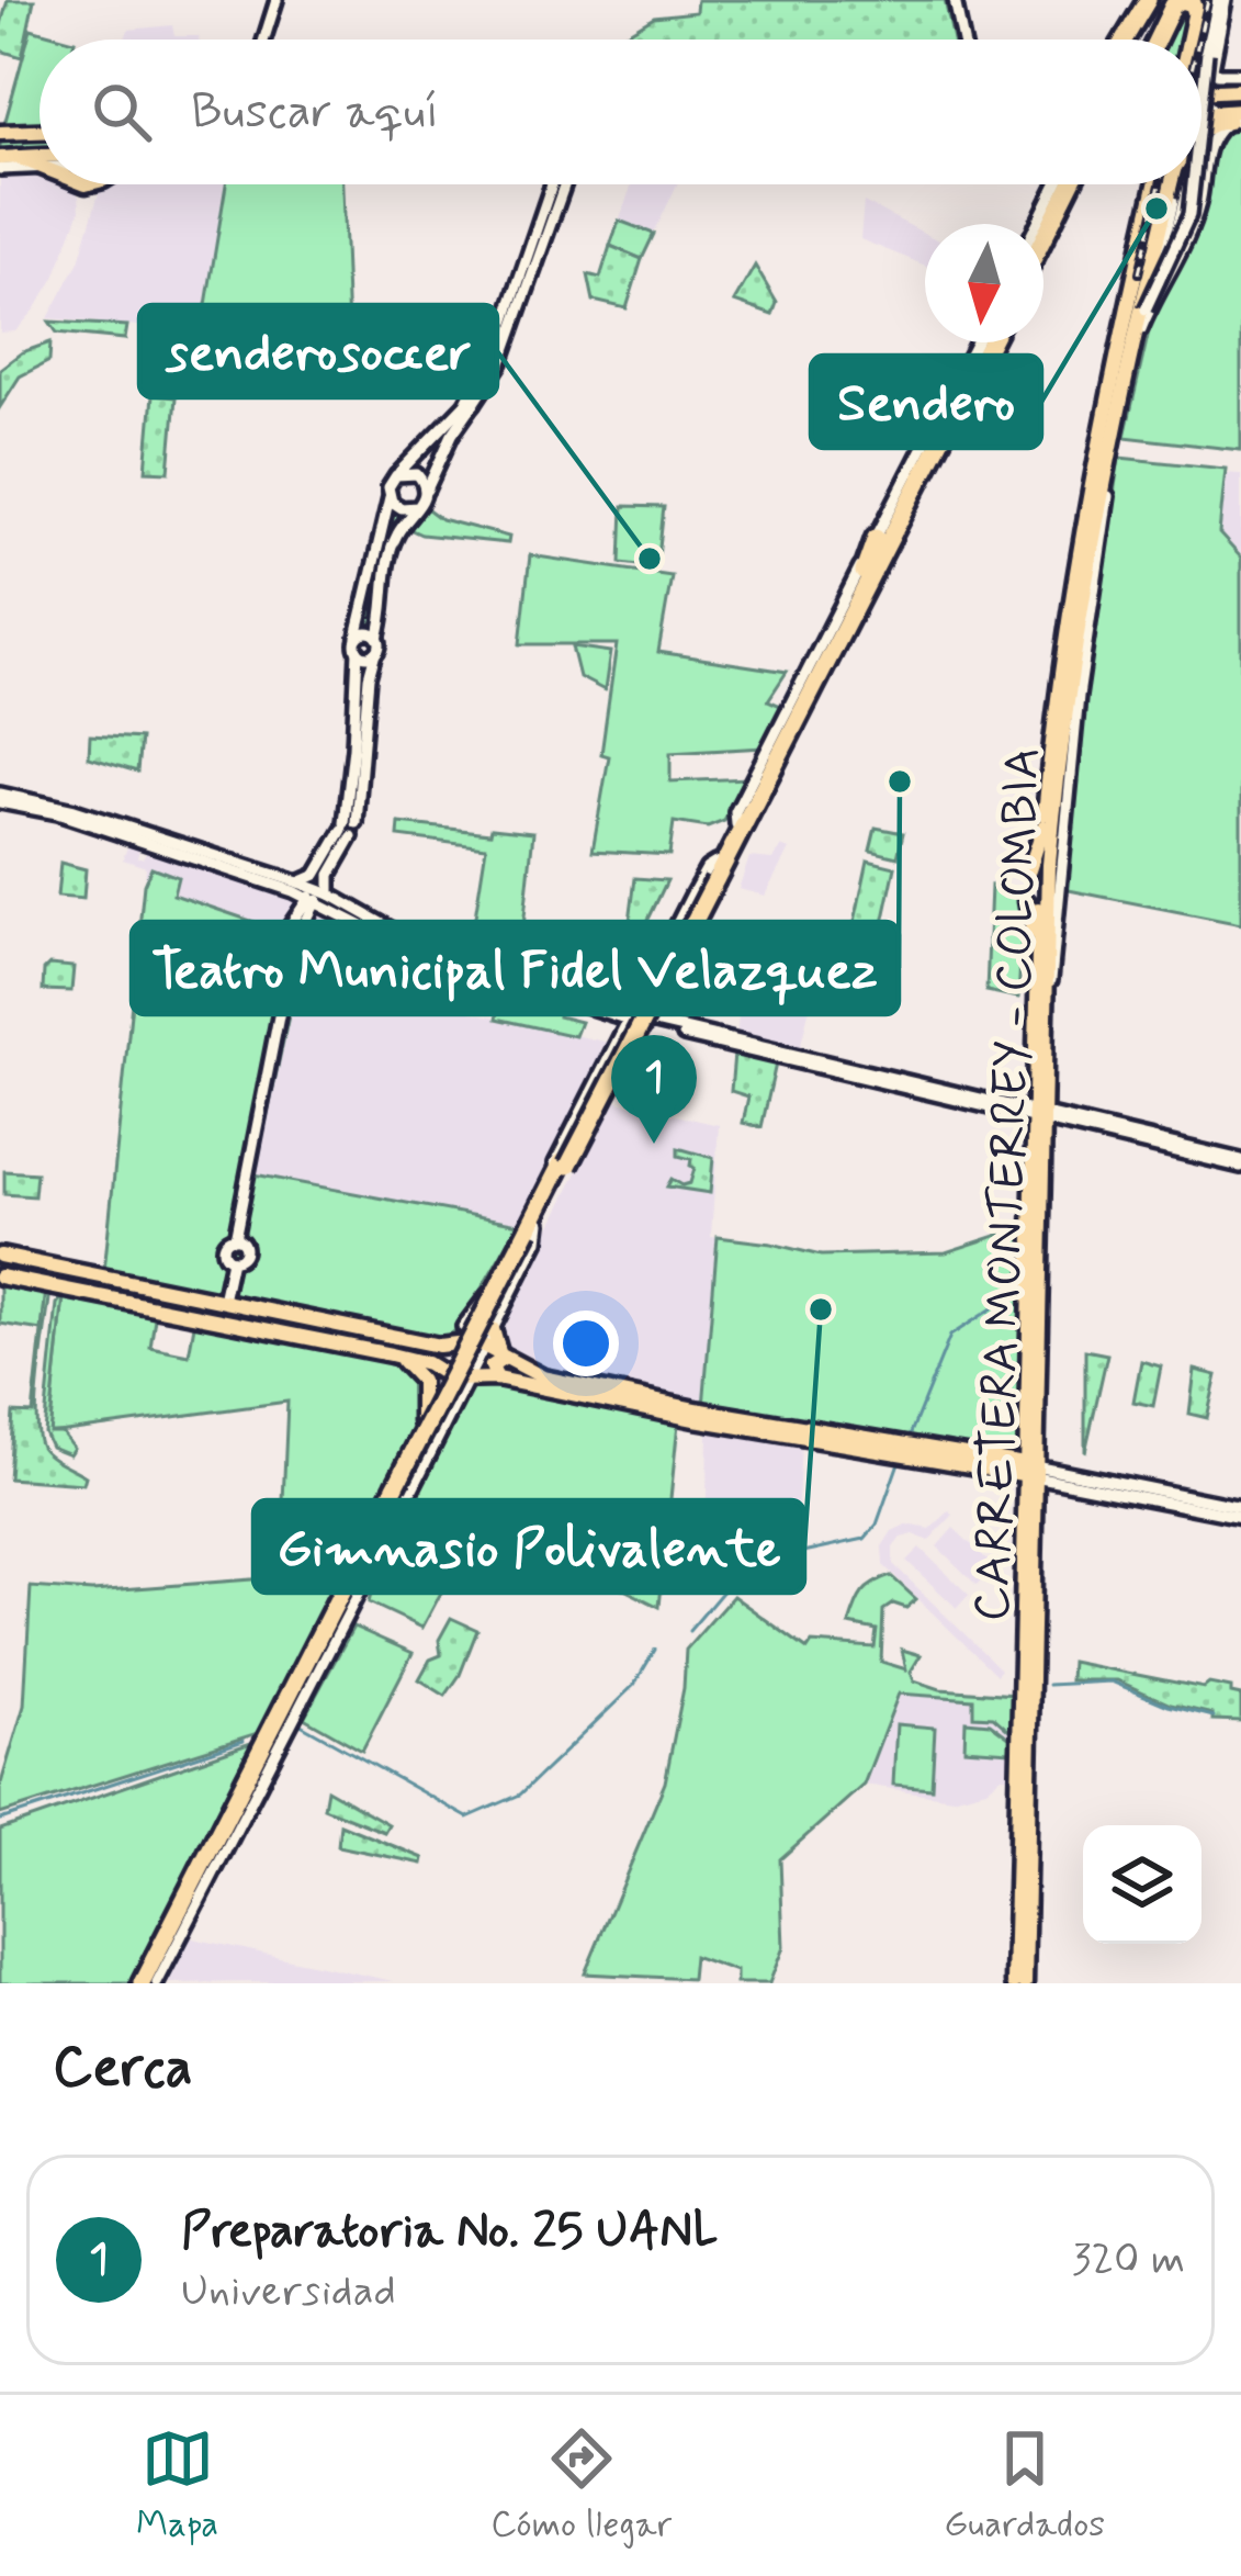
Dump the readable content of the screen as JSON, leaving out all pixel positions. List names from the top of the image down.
{
  "streets": {
    "main road": ["CARRETERA MONTERREY - COLOMBIA"]
  },
  "places": [
    "Sendero",
    "senderosoccer",
    "Teatro Municipal Fidel Velazquez",
    "Gimnasio Polivalente"
  ],
  "north": "bottom",
  "page": {
    "search": "Buscar aquí",
    "pins": "1",
    "heading": "Cerca",
    "list": [
      {
        "mark": "1",
        "name": "Preparatoria No. 25 UANL",
        "note": "Universidad",
        "value": "320 m"
      }
    ],
    "nav": ["Mapa", "Cómo llegar", "Guardados"]
  }
}
